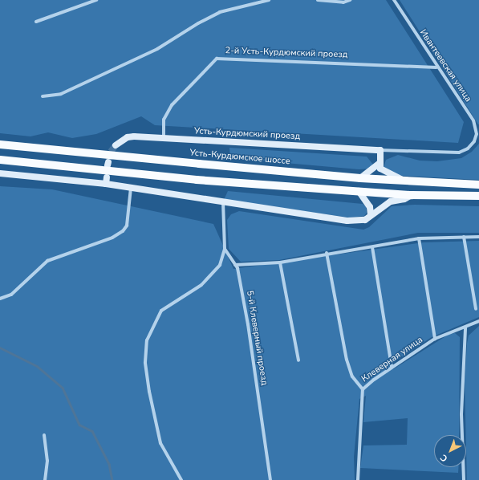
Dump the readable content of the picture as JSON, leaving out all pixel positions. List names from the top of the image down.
{
  "streets": {
    "main road": ["Усть-Курдюмское шоссе"],
    "street": [
      "2-й Усть-Курдюмский проезд",
      "Ивантеевская улица",
      "Усть-Курдюмский проезд",
      "5-й Клеверный проезд",
      "Клеверная улица"
    ]
  },
  "crossings": [
    ["2-й Усть-Курдюмский проезд", "Ивантеевская улица"],
    ["2-й Усть-Курдюмский проезд", "Усть-Курдюмский проезд"],
    ["Ивантеевская улица", "Усть-Курдюмский проезд"]
  ],
  "north": "bottom left"
}
